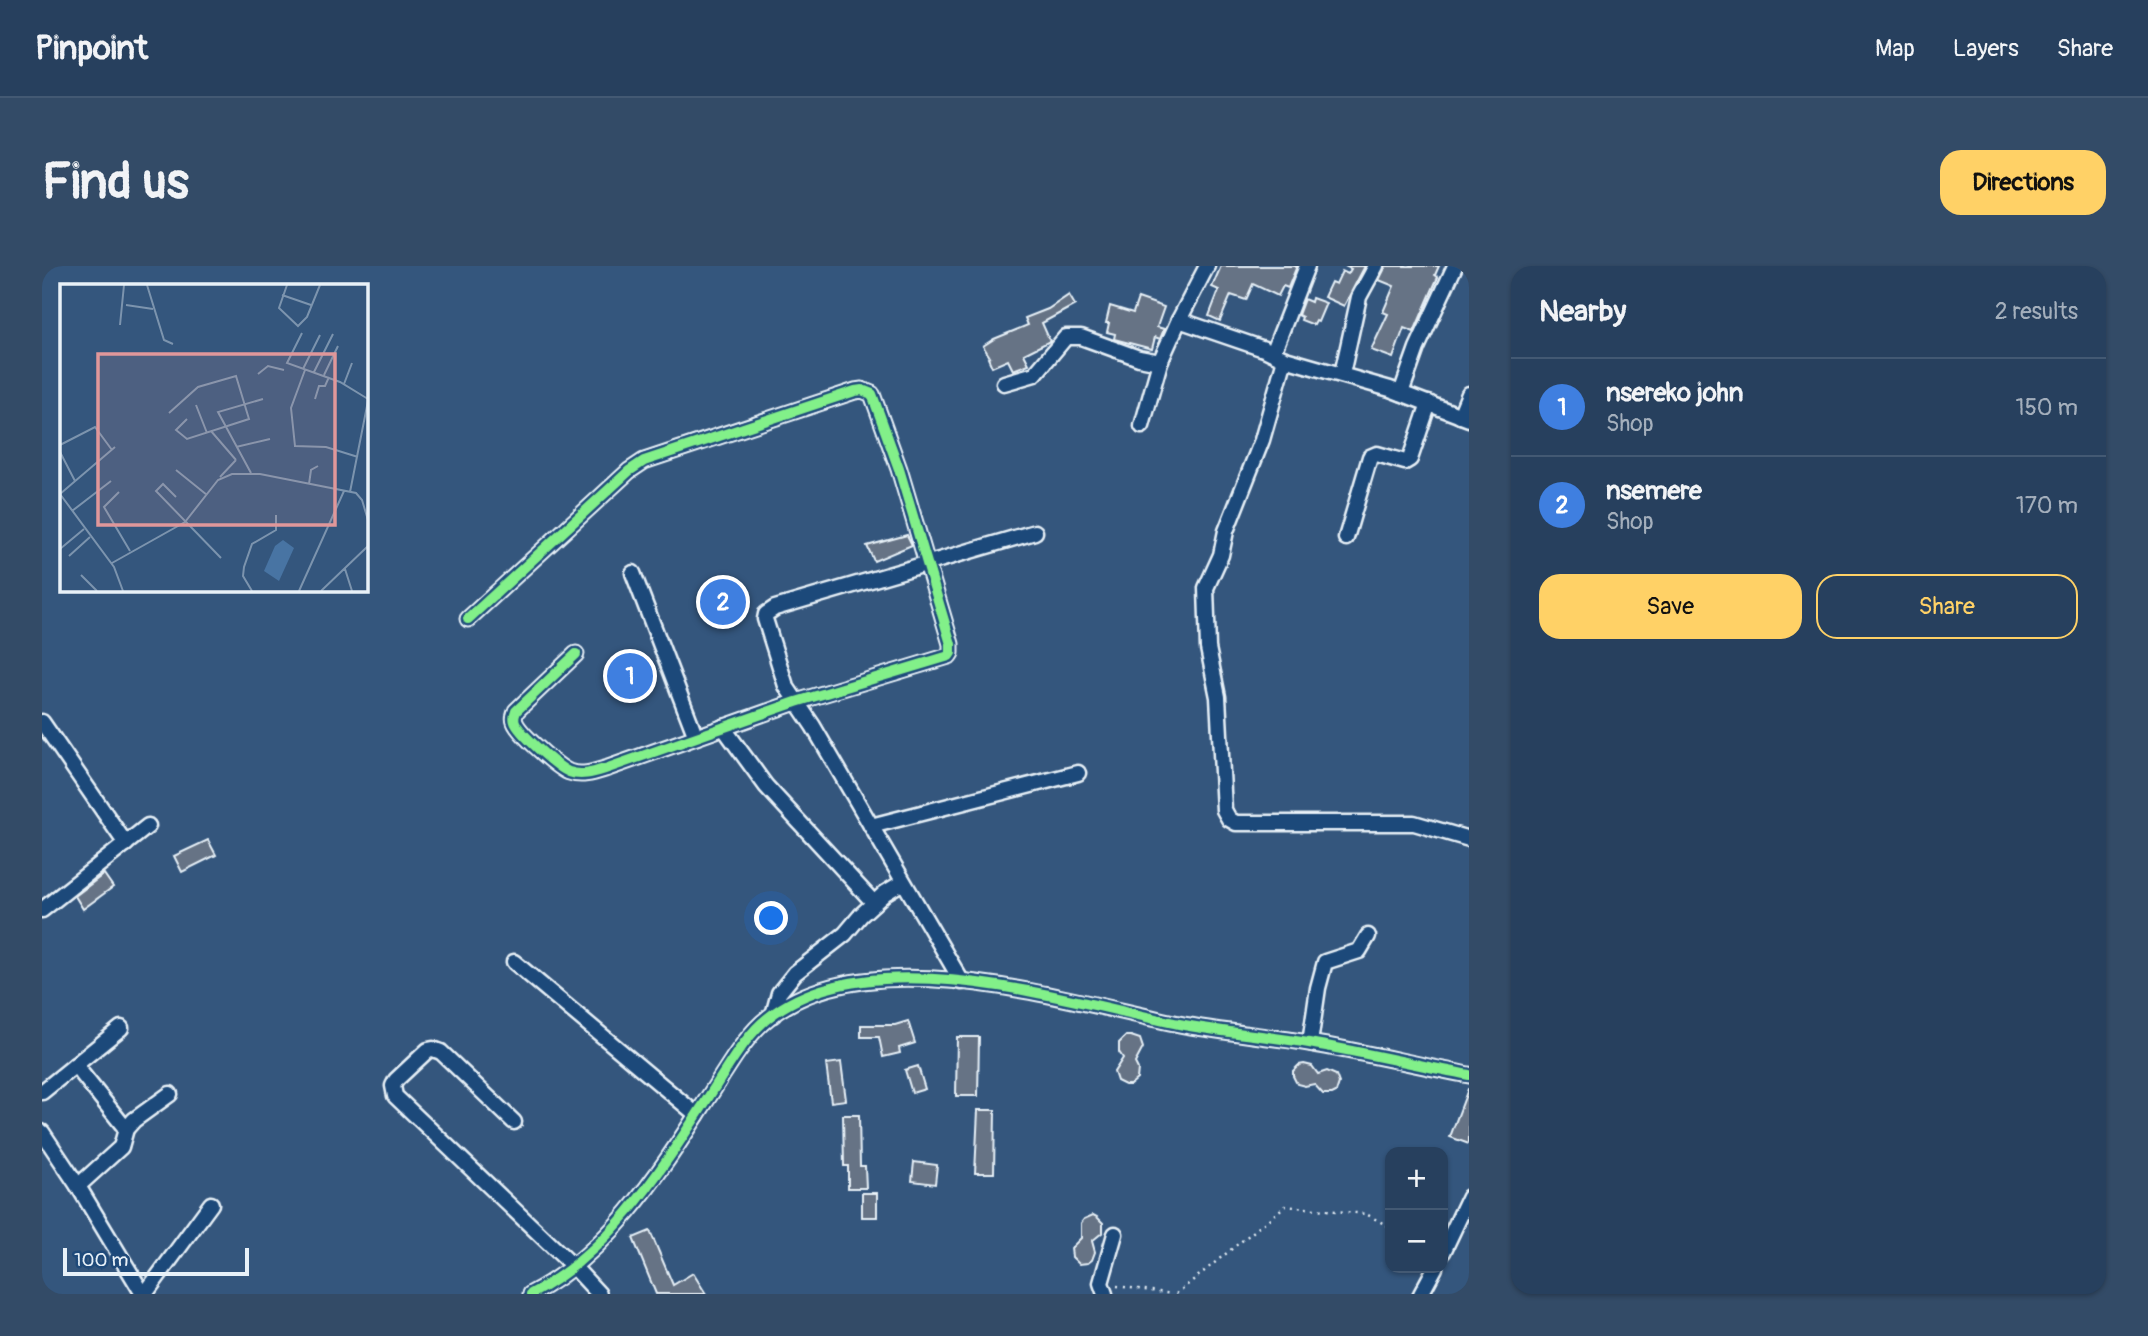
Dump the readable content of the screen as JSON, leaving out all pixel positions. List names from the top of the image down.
{
  "scale_bar": "100 m",
  "page": {
    "header": "Pinpoint",
    "nav": ["Map", "Layers", "Share"],
    "buttons": [
      "Directions",
      ["Save", "Share"]
    ],
    "title": "Find us",
    "heading": ["Nearby", "2 results"],
    "list": [
      {
        "mark": "1",
        "name": "nsereko john",
        "note": "Shop",
        "value": "150 m"
      },
      {
        "mark": "2",
        "name": "nsemere",
        "note": "Shop",
        "value": "170 m"
      }
    ],
    "pins": ["2", "1"],
    "map_buttons": ["+", "−"],
    "scale": "100 m"
  }
}
